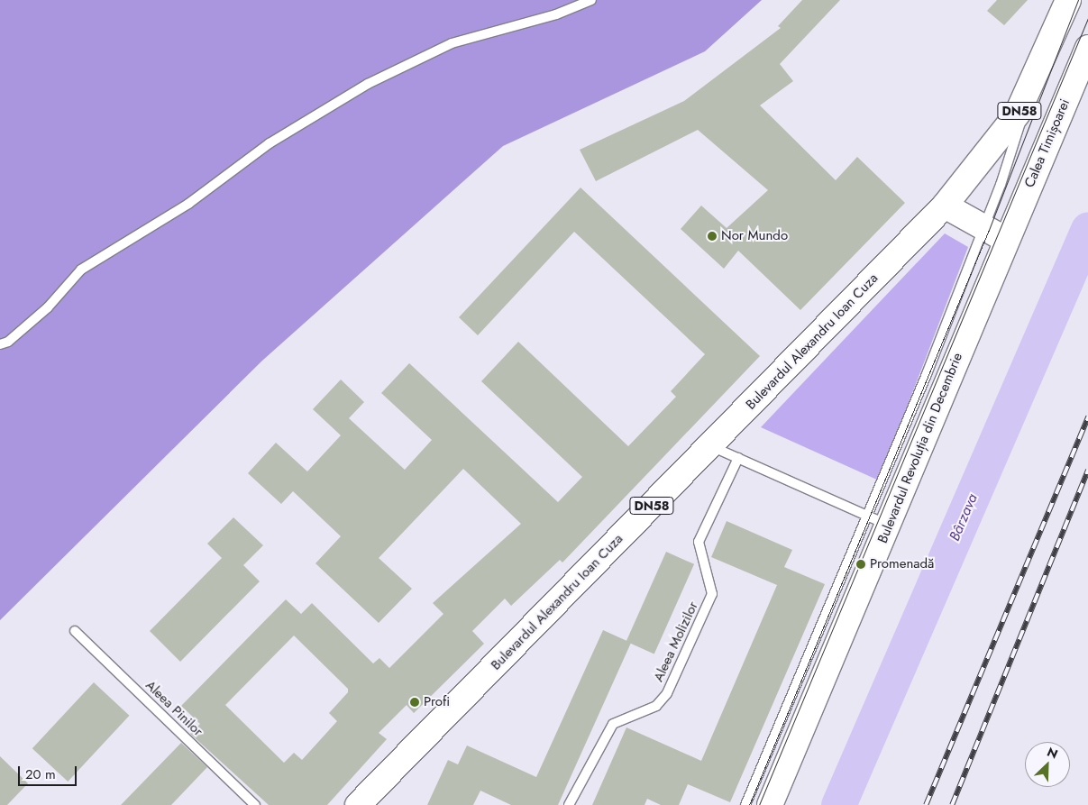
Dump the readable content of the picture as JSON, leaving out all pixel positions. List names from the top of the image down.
{
  "streets": {
    "main road": [
      "DN58",
      "Calea Timișoarei",
      "Bulevardul Alexandru Ioan Cuza",
      "Bulevardul Revoluția din Decembrie"
    ],
    "lane": ["Aleea Molizilor", "Aleea Pinilor"]
  },
  "crossings": [
    ["DN58", "Bulevardul Alexandru Ioan Cuza"],
    ["Calea Timișoarei", "Bulevardul Revoluția din Decembrie"]
  ],
  "water": ["Bârzava"],
  "places": ["Nor Mundo", "Promenadă", "Profi"],
  "scale_bar": "20 m",
  "north": "top right"
}
